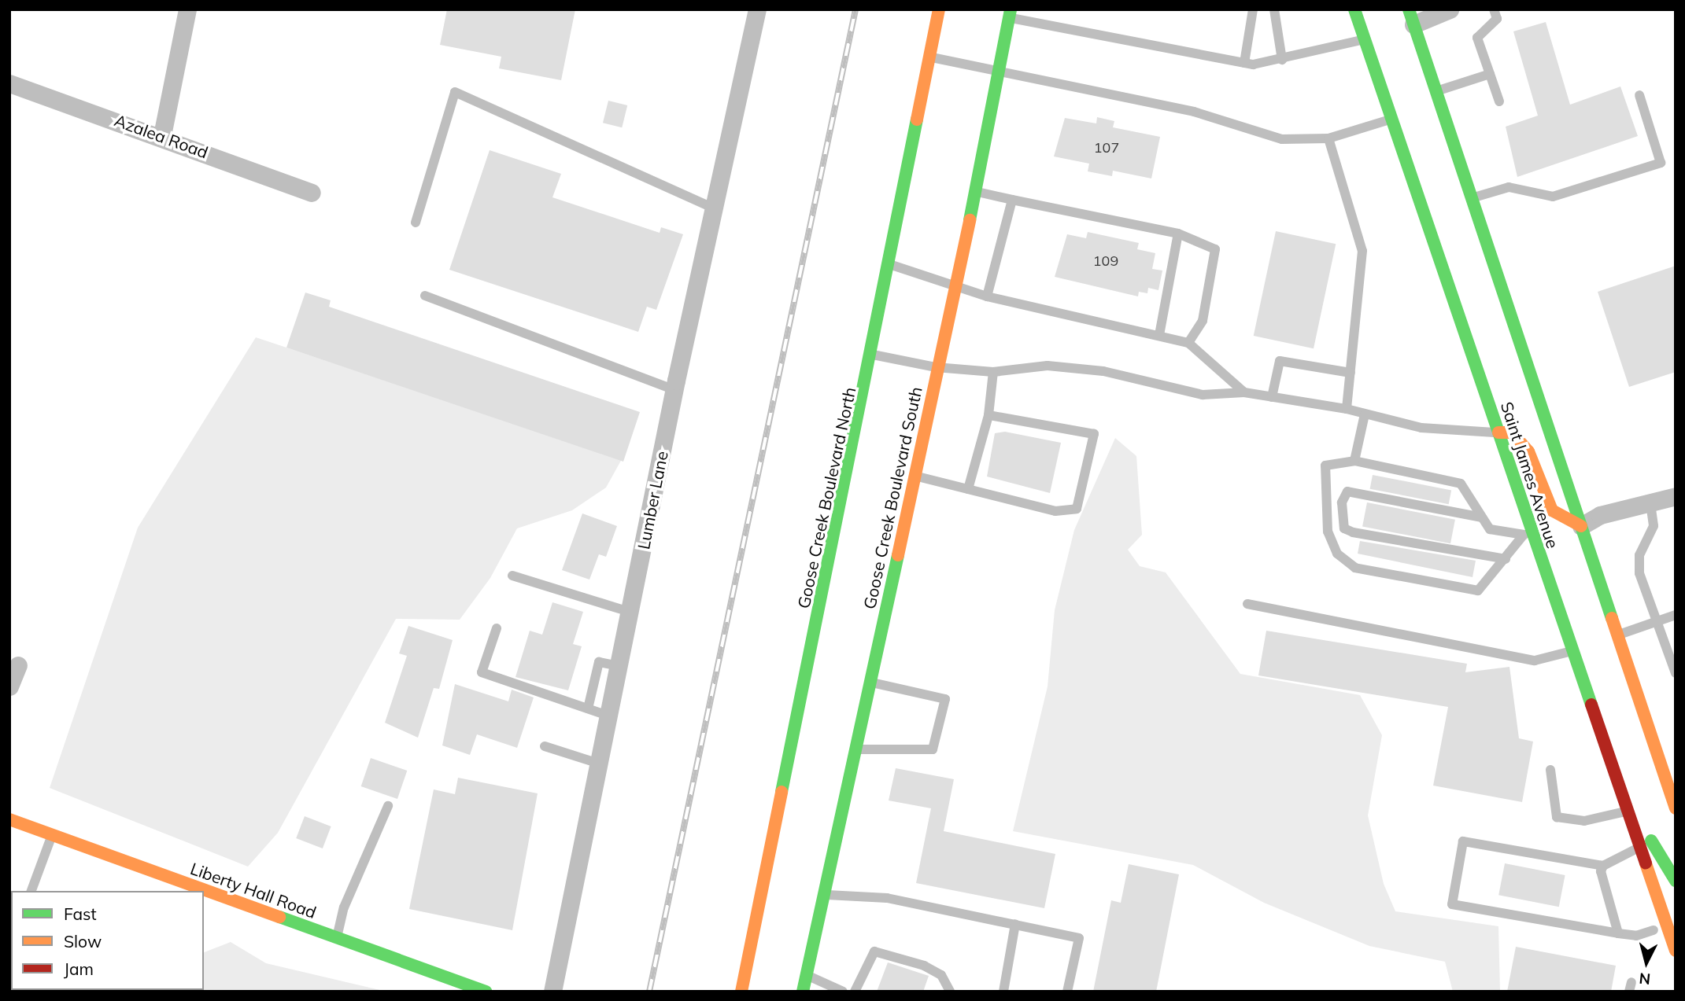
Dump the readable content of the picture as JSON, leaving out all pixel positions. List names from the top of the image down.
{
  "streets": {
    "main road": [
      "Saint James Avenue",
      "Goose Creek Boulevard North",
      "Goose Creek Boulevard South",
      "Liberty Hall Road"
    ],
    "street": ["Azalea Road", "Lumber Lane"]
  },
  "house_numbers": ["107", "109"],
  "legend": ["Fast", "Slow", "Jam"],
  "north": "bottom"
}
